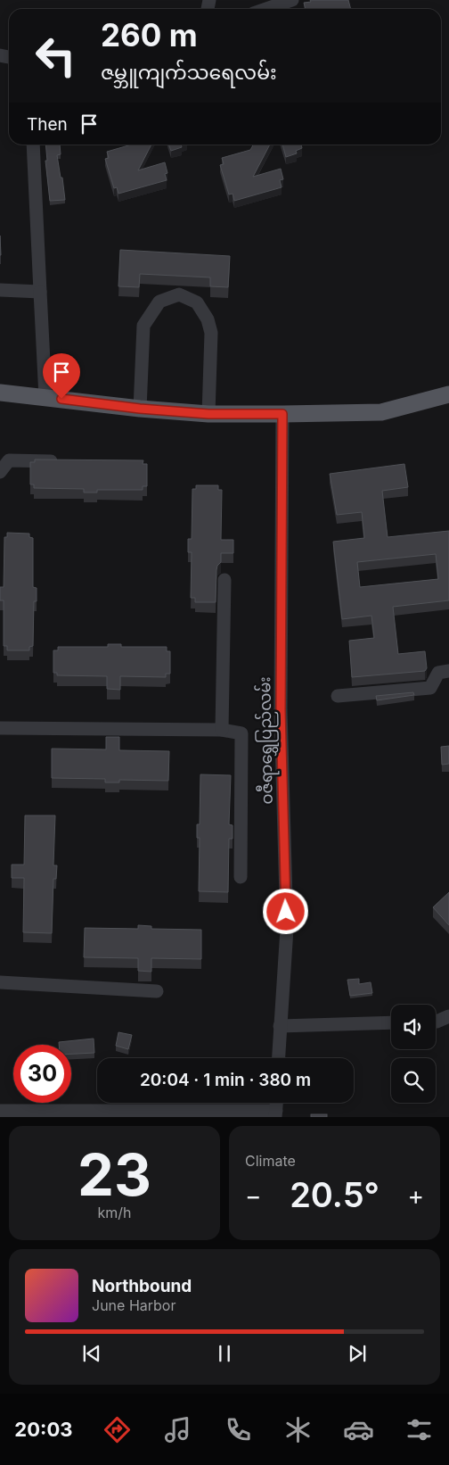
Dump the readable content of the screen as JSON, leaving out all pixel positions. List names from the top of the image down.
{
  "streets": {
    "street": ["ဝဇီရာရွှေပြည်လမ်း"]
  },
  "page": {
    "turn": ["260 m", "ဇမ္ဘူကျက်သရေလမ်း"],
    "then": "Then",
    "limit": "30",
    "trip": "20:04 · 1 min · 380 m",
    "tile": [
      ["23", "km/h"],
      "Climate"
    ],
    "heat": ["−", "20.5°", "+"],
    "song": ["Northbound", "June Harbor"],
    "tabs": "20:03"
  }
}
